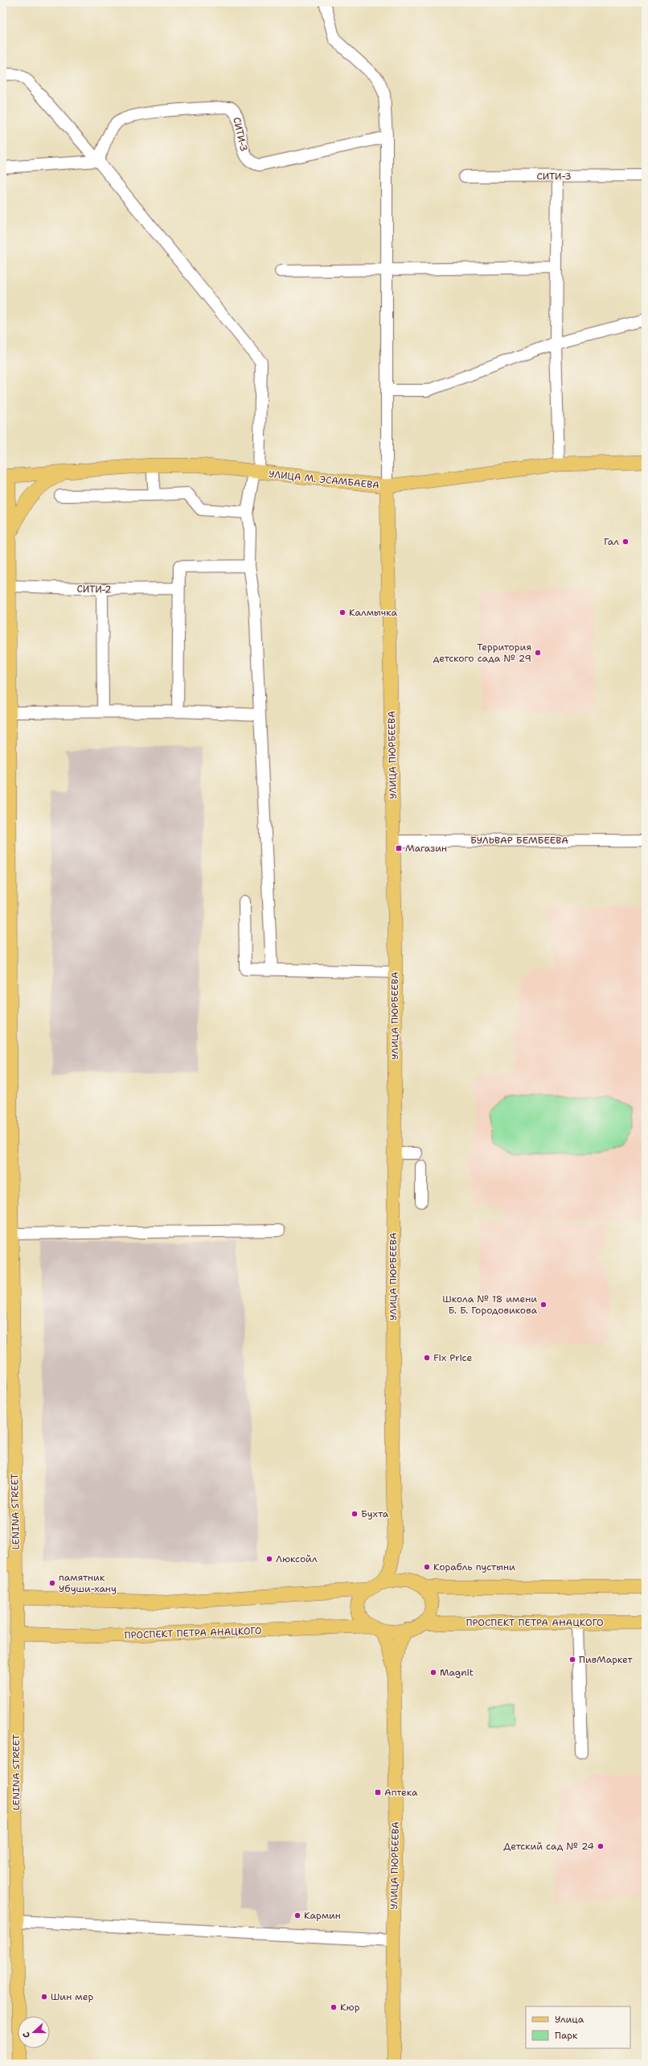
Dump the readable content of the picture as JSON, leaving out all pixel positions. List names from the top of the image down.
{
  "streets": {
    "main road": [
      "УЛИЦА М. ЭСАМБАЕВА",
      "УЛИЦА ПЮРБЕЕВА",
      "LENINA STREET",
      "ПРОСПЕКТ ПЕТРА АНАЦКОГО"
    ],
    "street": ["СИТИ-3", "СИТИ-2", "БУЛЬВАР БЕМБЕЕВА"]
  },
  "crossings": [
    ["УЛИЦА М. ЭСАМБАЕВА", "УЛИЦА ПЮРБЕЕВА"],
    ["УЛИЦА М. ЭСАМБАЕВА", "LENINA STREET"],
    ["СИТИ-2", "LENINA STREET"],
    ["УЛИЦА ПЮРБЕЕВА", "БУЛЬВАР БЕМБЕЕВА"],
    ["LENINA STREET", "ПРОСПЕКТ ПЕТРА АНАЦКОГО"]
  ],
  "places": {
    "other": [
      "Гал",
      "Калмычка",
      "Территория детского сада № 29",
      "Школа № 18 имени Б. Б. Городовикова",
      "Fix Price",
      "Бухта",
      "Люксойл",
      "Корабль пустыни",
      "памятник Убуши-хану",
      "ПивМаркет",
      "Magnit",
      "Детский сад № 24",
      "Кармин",
      "Шин мер",
      "Кюр"
    ],
    "transit": ["Магазин", "Аптека"]
  },
  "legend": ["Улица", "Парк"],
  "north": "left"
}
